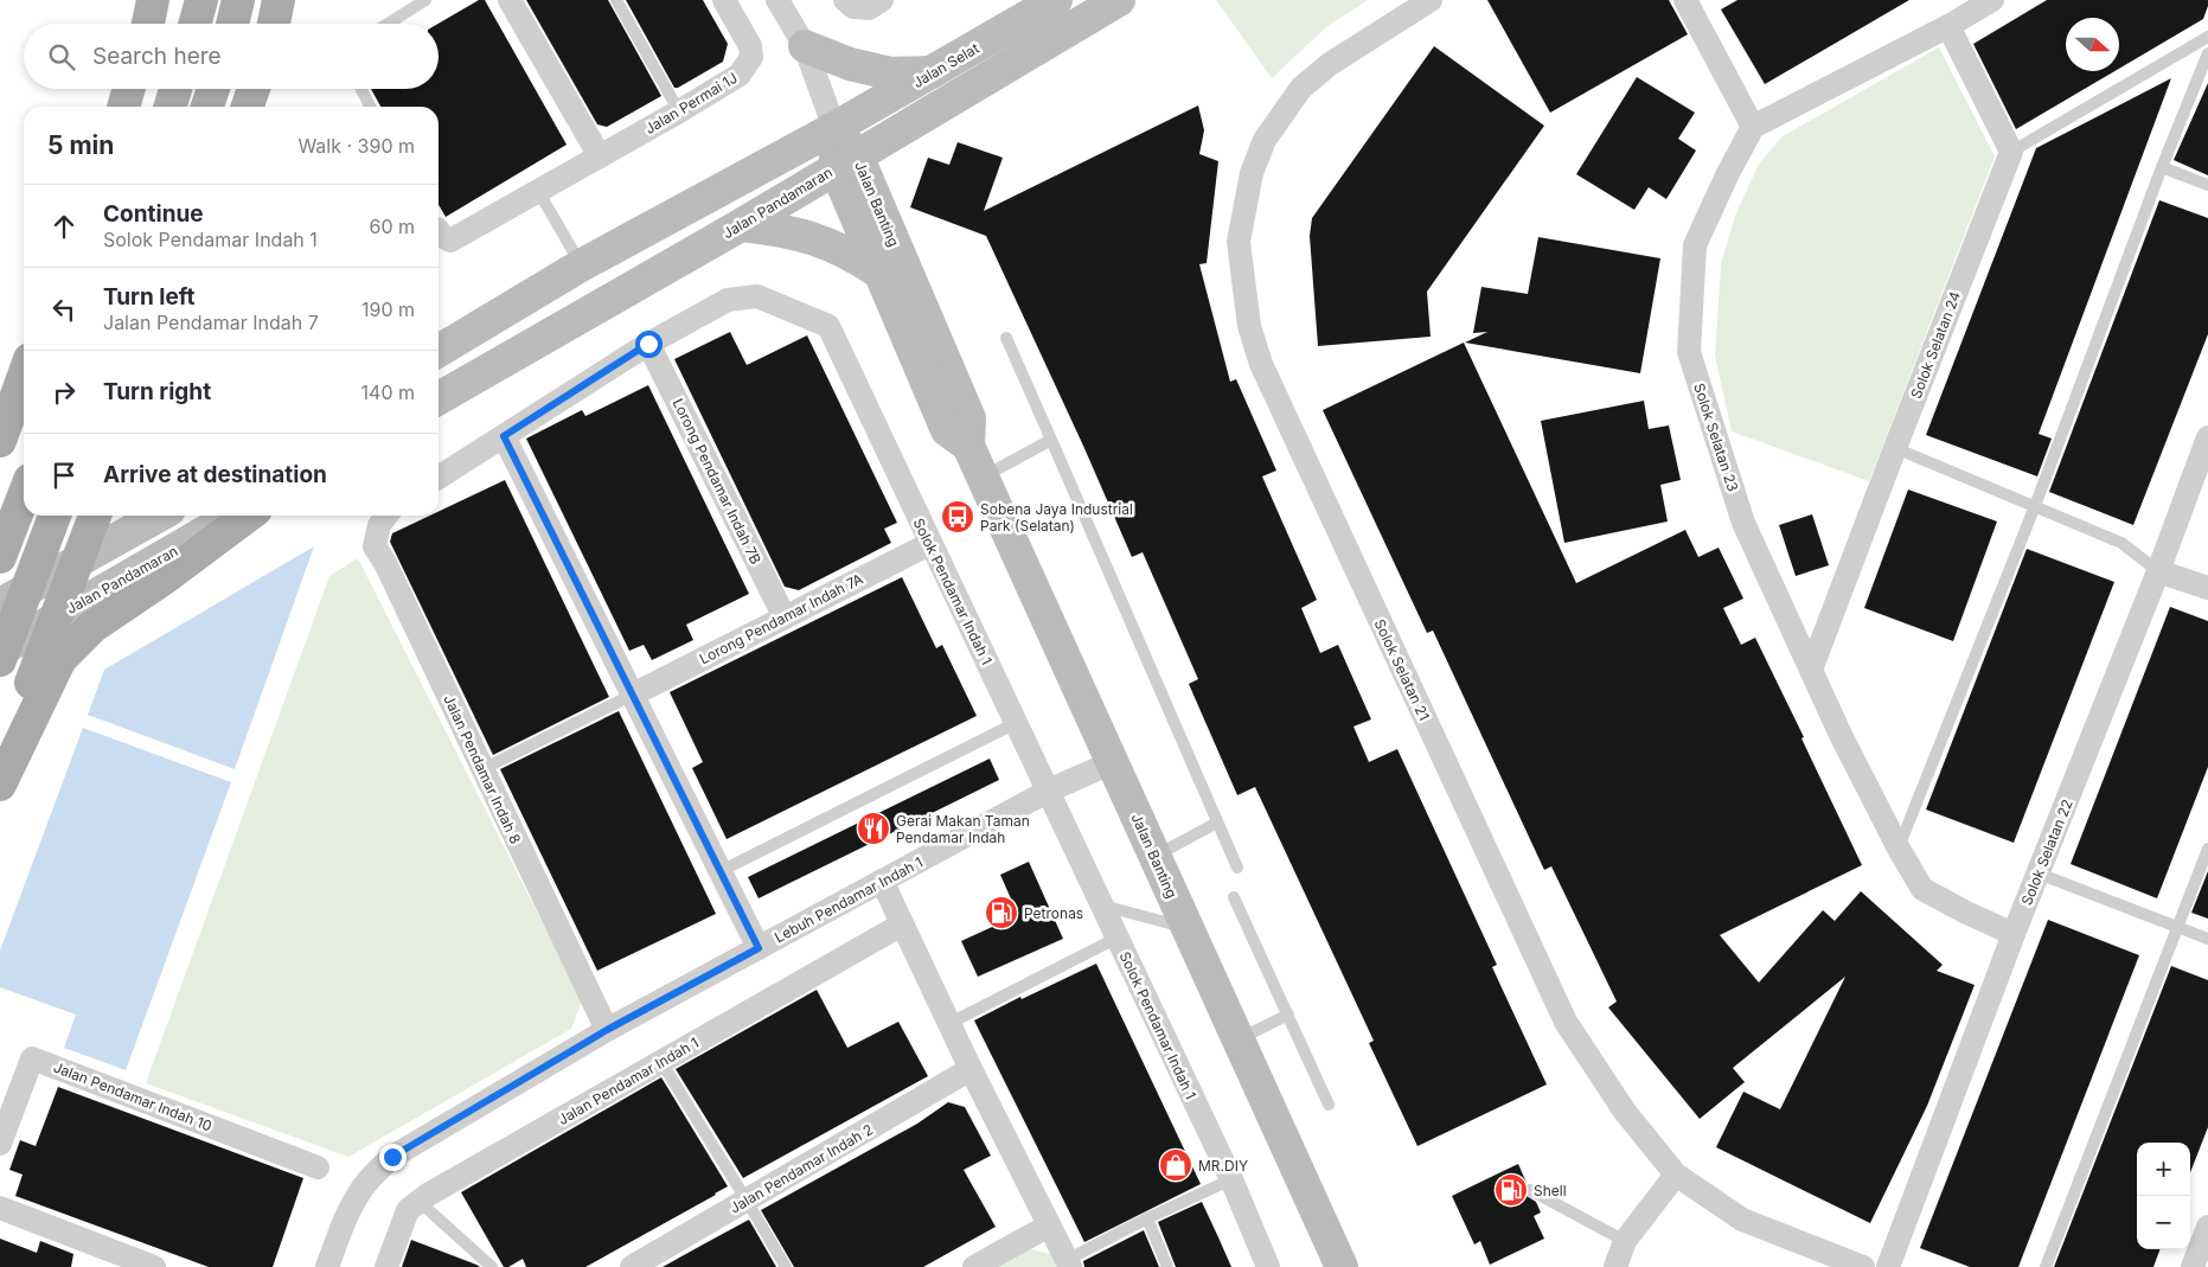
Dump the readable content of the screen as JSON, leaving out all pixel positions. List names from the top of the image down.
{
  "streets": {
    "main road": ["Jalan Selat", "Jalan Pandamaran", "Jalan Banting"],
    "street": [
      "Jalan Permai 1J",
      "Solok Selatan 24",
      "Solok Selatan 23",
      "Lorong Pendamar Indah 7B",
      "Solok Pendamar Indah 1",
      "Lorong Pendamar Indah 7A",
      "Solok Selatan 21",
      "Jalan Pendamar Indah 8",
      "Solok Selatan 22",
      "Lebuh Pendamar Indah 1",
      "Jalan Pendamar Indah 1",
      "Jalan Pendamar Indah 10",
      "Jalan Pendamar Indah 2"
    ]
  },
  "crossings": [
    ["Jalan Selat", "Jalan Banting"],
    ["Jalan Pandamaran", "Jalan Banting"],
    ["Jalan Banting", "Lebuh Pendamar Indah 1"],
    ["Solok Selatan 24", "Solok Selatan 23"],
    ["Solok Selatan 23", "Solok Selatan 22"],
    ["Lorong Pendamar Indah 7B", "Solok Pendamar Indah 1"],
    ["Lorong Pendamar Indah 7B", "Lorong Pendamar Indah 7A"],
    ["Solok Pendamar Indah 1", "Lorong Pendamar Indah 7A"],
    ["Solok Pendamar Indah 1", "Lebuh Pendamar Indah 1"],
    ["Jalan Pendamar Indah 8", "Lebuh Pendamar Indah 1"]
  ],
  "places": {
    "bus stop": ["Sobena Jaya Industrial Park (Selatan)"],
    "restaurant": ["Gerai Makan Taman Pendamar Indah"],
    "fuel station": ["Petronas", "Shell"],
    "shop": ["MR.DIY"]
  },
  "north": "right",
  "page": {
    "search": "Search here",
    "heading": ["5 min", "Walk · 390 m"],
    "list": [
      ["Continue", "Solok Pendamar Indah 1", "60 m"],
      ["Turn left", "Jalan Pendamar Indah 7", "190 m"],
      ["Turn right", "140 m"],
      "Arrive at destination"
    ],
    "map_buttons": ["+", "−"]
  }
}
